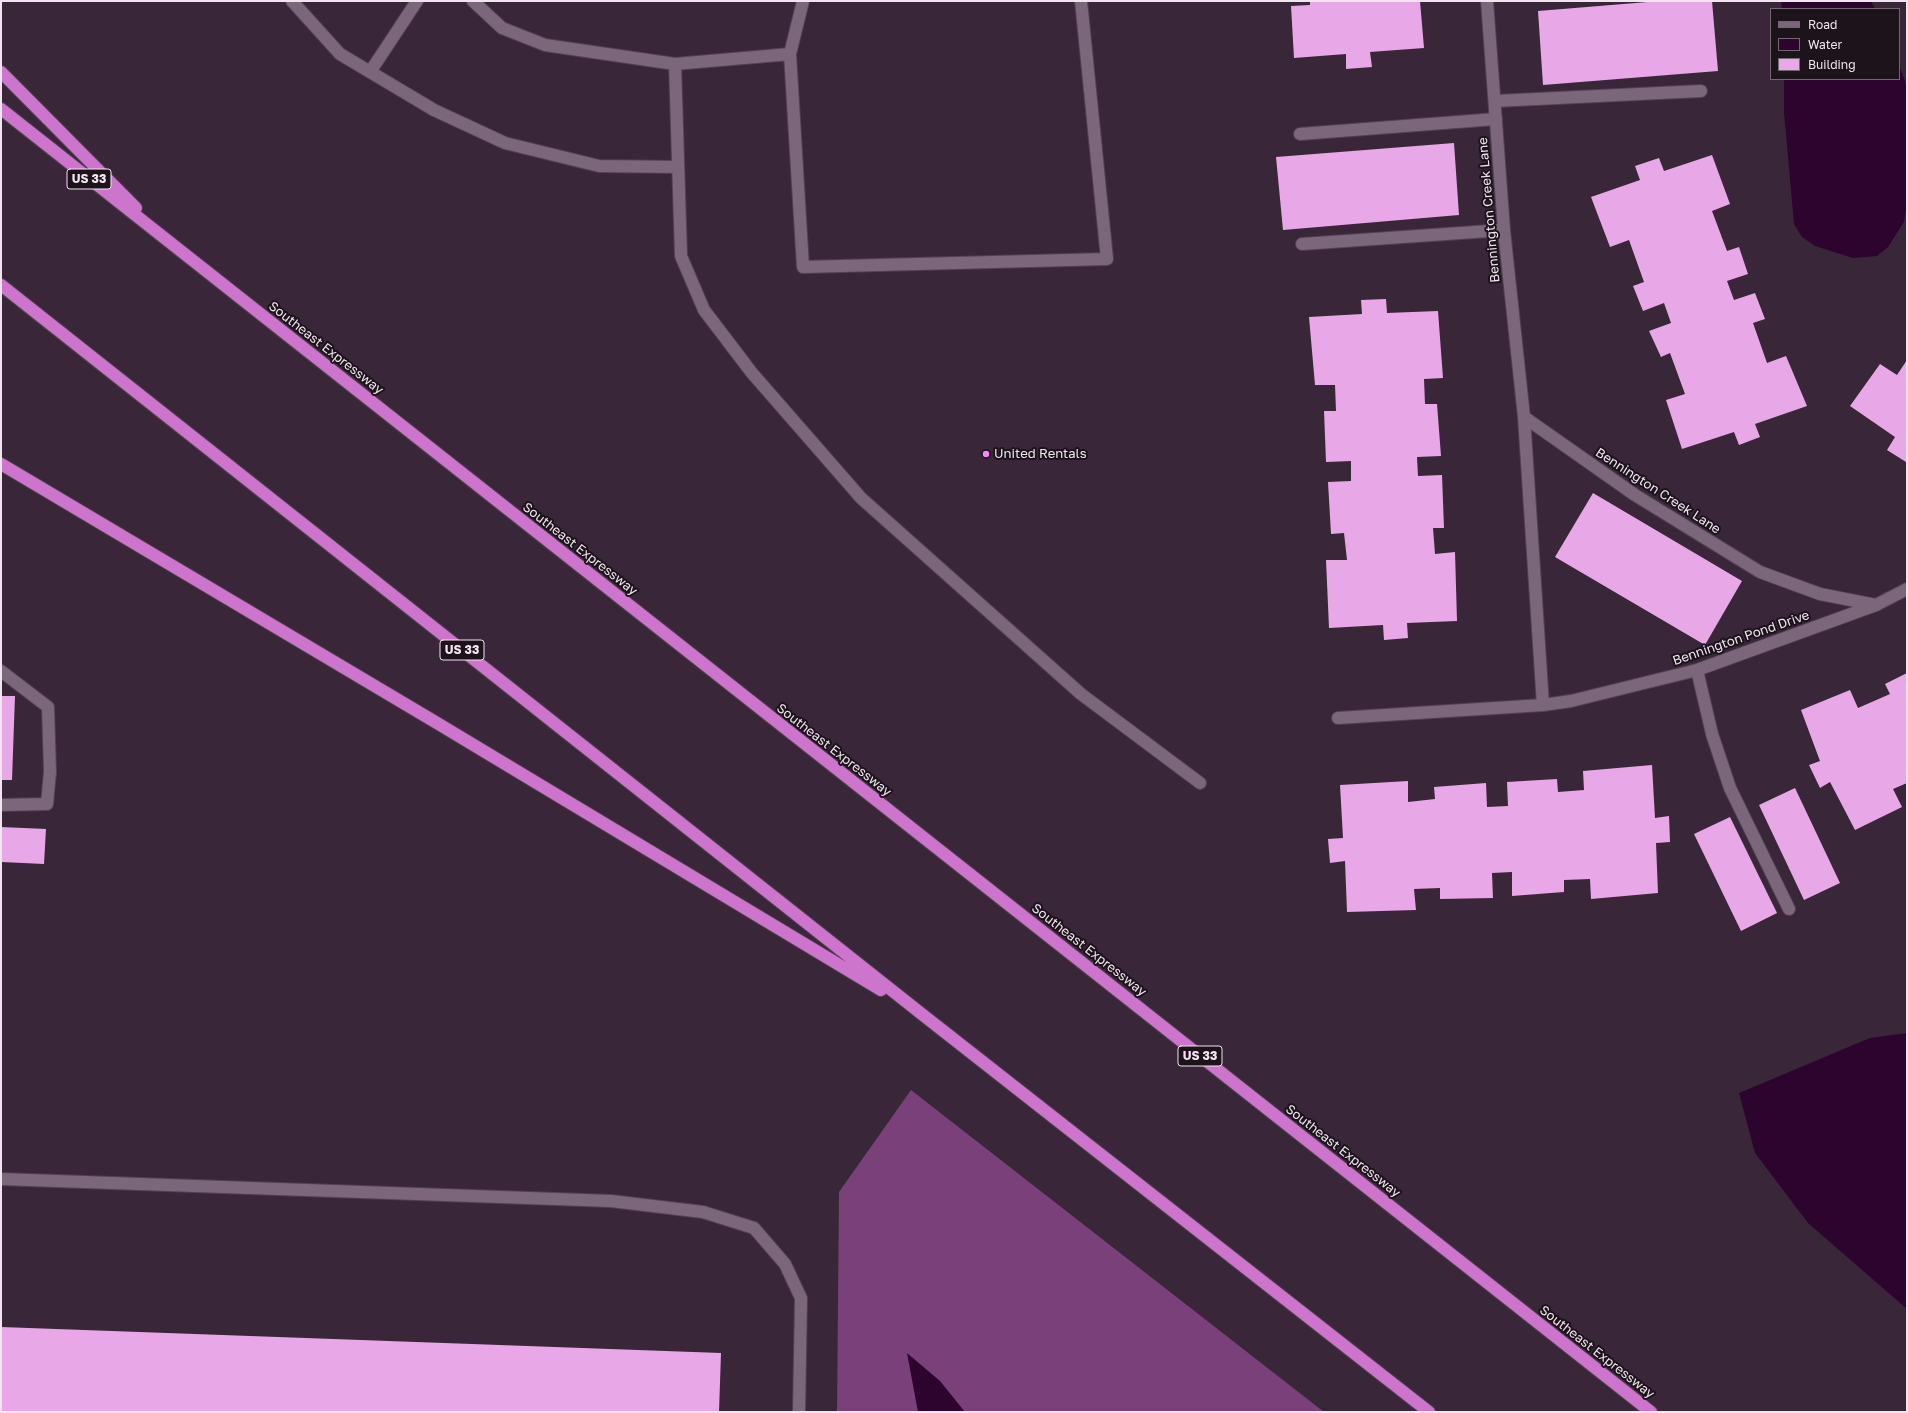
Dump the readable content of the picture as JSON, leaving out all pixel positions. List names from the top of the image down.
{
  "streets": {
    "highway": ["US 33", "Southeast Expressway"],
    "street": ["Bennington Creek Lane", "Bennington Pond Drive"]
  },
  "crossings": [
    ["Bennington Creek Lane", "Bennington Pond Drive"]
  ],
  "places": ["United Rentals"],
  "legend": ["Road", "Water", "Building"]
}
